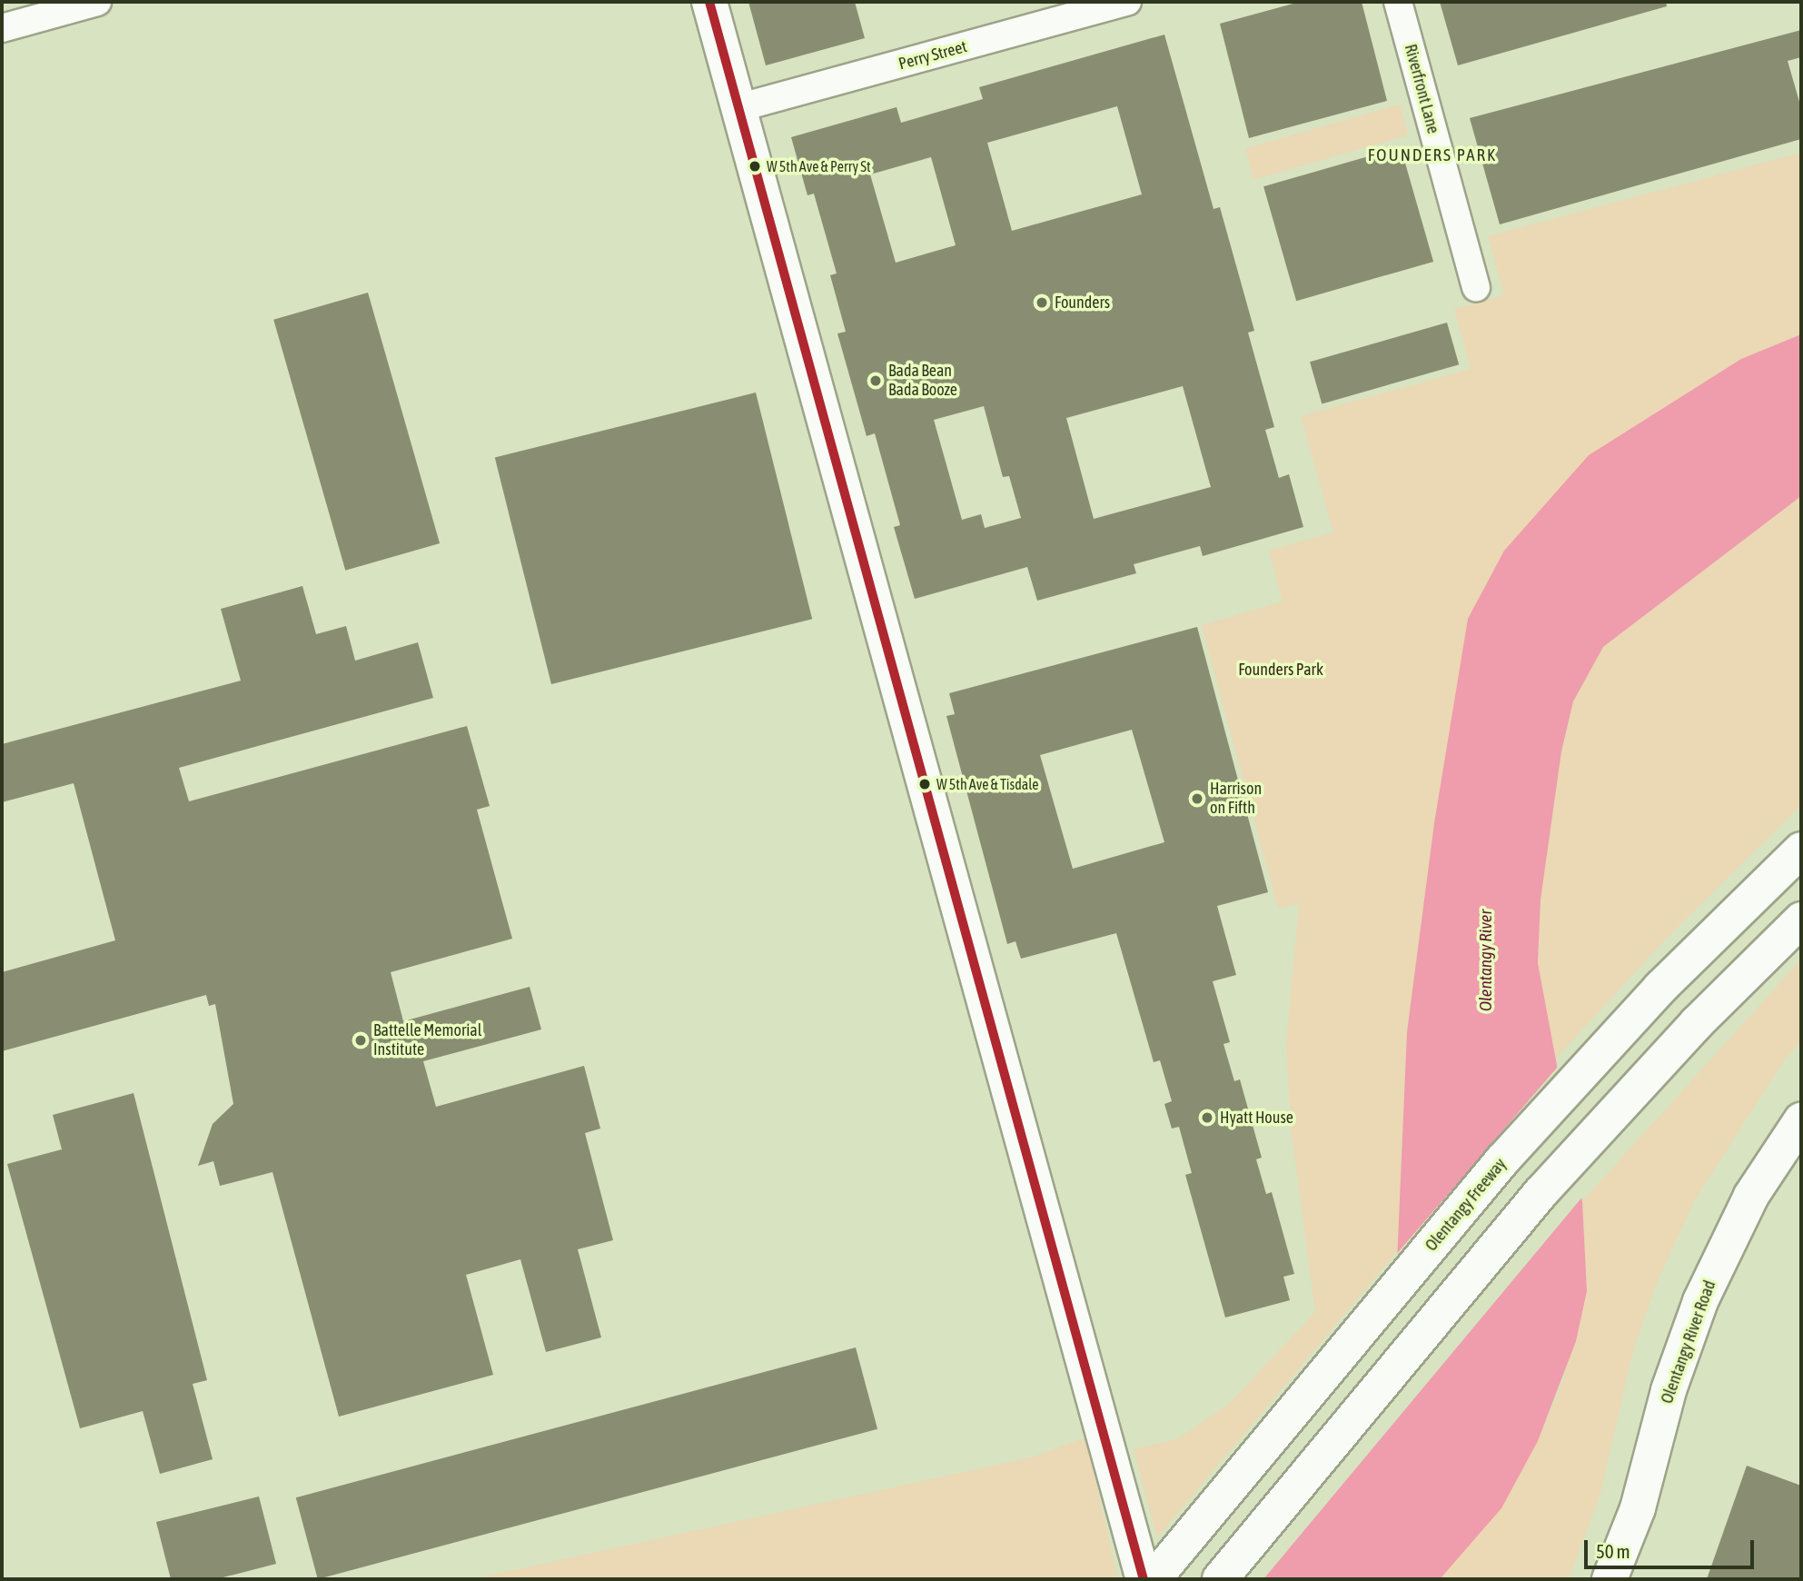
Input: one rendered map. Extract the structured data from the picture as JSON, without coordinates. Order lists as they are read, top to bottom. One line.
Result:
{"streets":{"main road":["Olentangy Freeway","Olentangy River Road"],"street":["Perry Street","Riverfront Lane"]},"districts":["FOUNDERS PARK"],"water":["Olentangy River"],"parks":["Founders Park"],"places":["W 5th Ave & Perry St","Founders","Bada Bean Bada Booze","W 5th Ave & Tisdale","Harrison on Fifth","Battelle Memorial Institute","Hyatt House"],"scale_bar":"50 m"}
